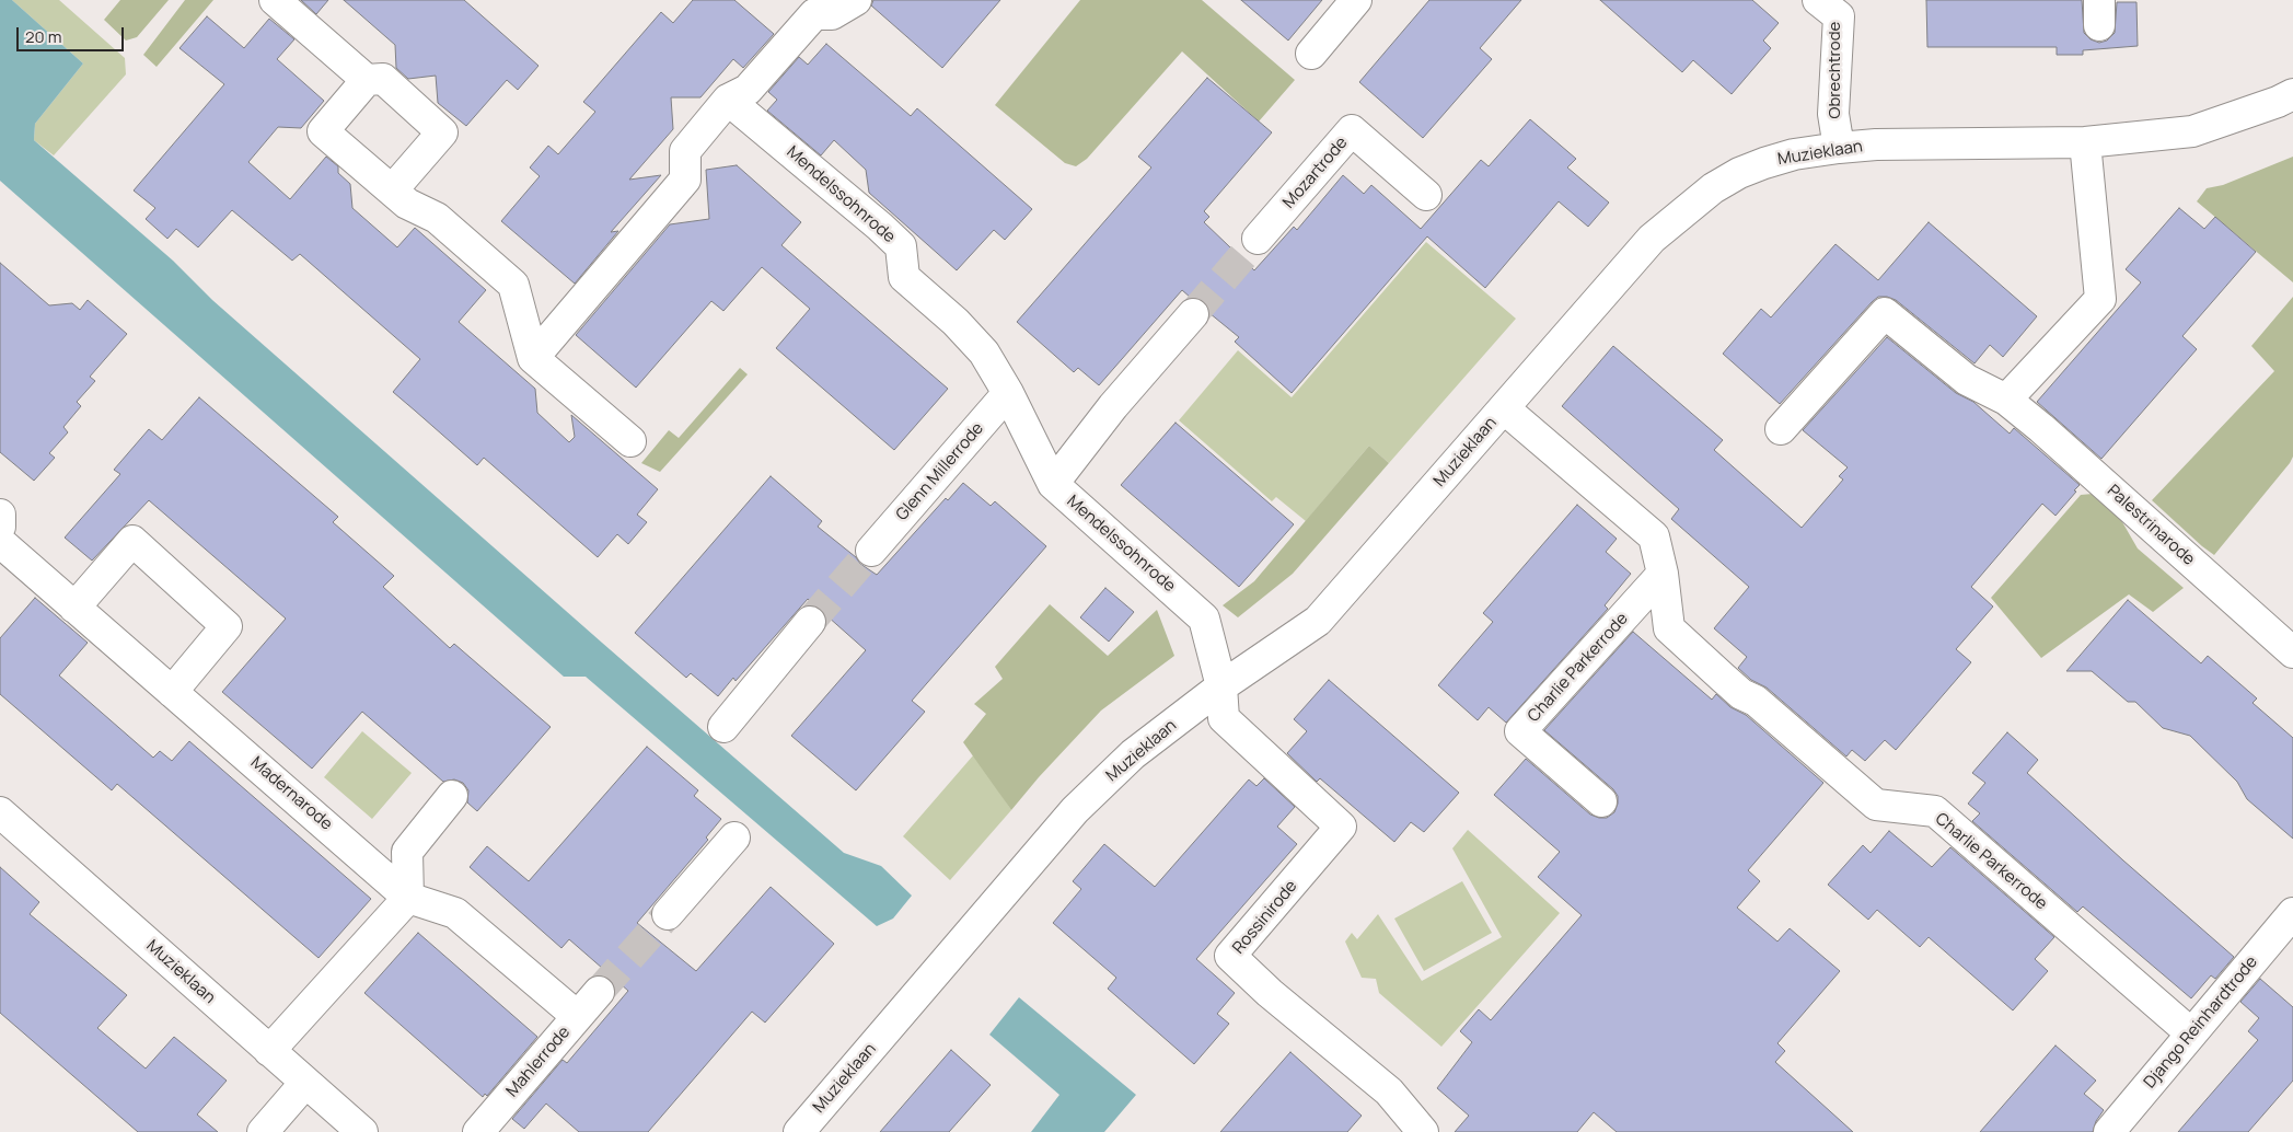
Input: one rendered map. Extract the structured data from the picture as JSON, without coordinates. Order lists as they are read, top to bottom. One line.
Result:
{"streets":{"street":["Obrechtrode","Muzieklaan","Mozartrode","Mendelssohnrode","Glenn Millerrode","Palestrinarode","Charlie Parkerrode","Madernarode","Rossinirode","Django Reinhardtrode","Mahlerrode"]},"crossings":[["Obrechtrode","Muzieklaan"],["Muzieklaan","Mendelssohnrode"],["Muzieklaan","Charlie Parkerrode"],["Muzieklaan","Rossinirode"],["Mendelssohnrode","Glenn Millerrode"],["Mendelssohnrode","Rossinirode"],["Charlie Parkerrode","Django Reinhardtrode"],["Madernarode","Mahlerrode"]],"scale_bar":"20 m"}
